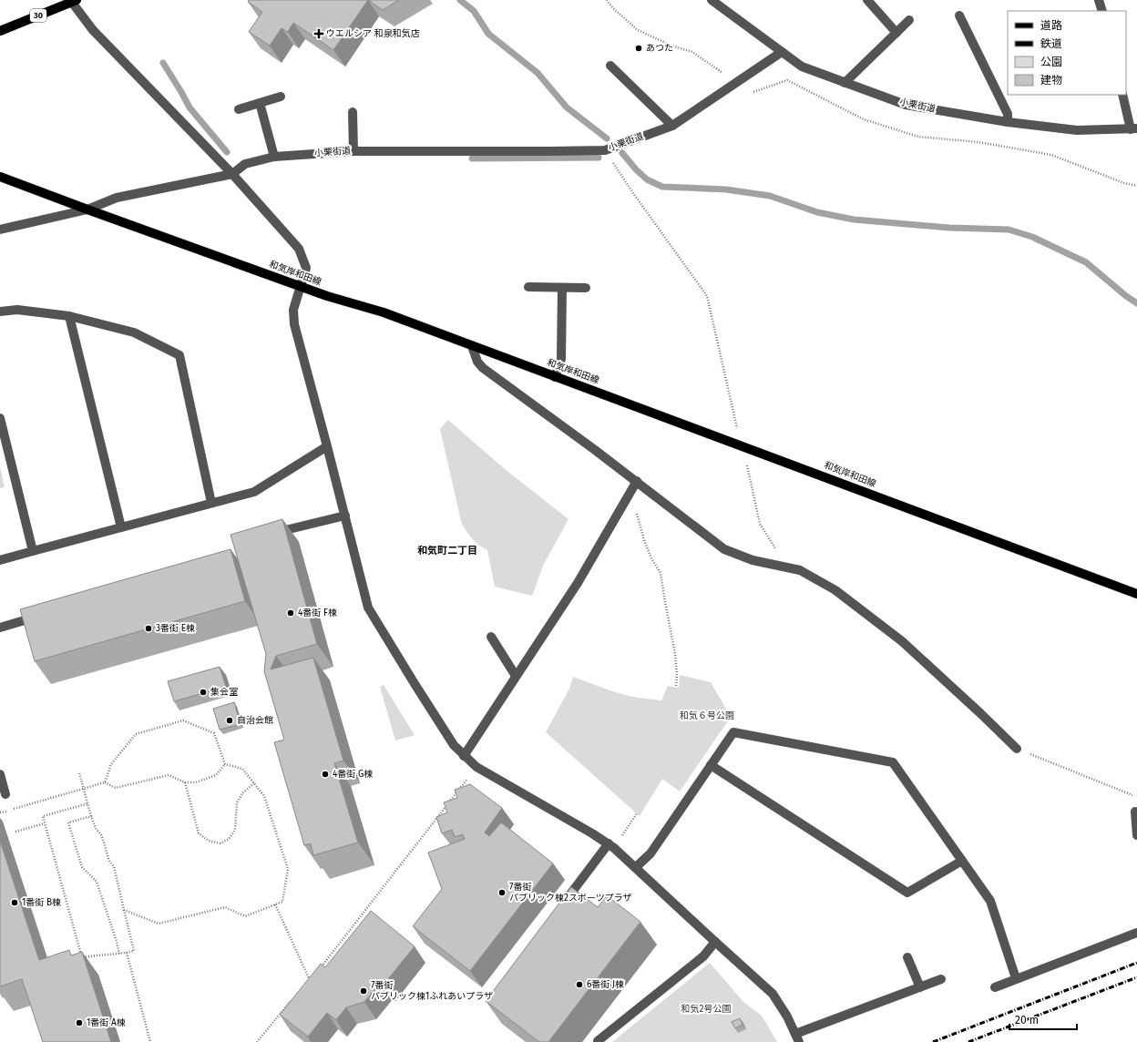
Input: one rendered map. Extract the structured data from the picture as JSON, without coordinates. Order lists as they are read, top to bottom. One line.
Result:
{"streets":{"main road":["30","和気岸和田線"],"street":["小栗街道"]},"crossings":[["小栗街道","和気岸和田線"]],"districts":["和気町二丁目"],"parks":["和気６号公園","和気2号公園"],"places":{"health":["ウエルシア 和泉和気店"],"other":["あつた","4番街 F棟","3番街 E棟","集会室","自治会館","4番街 G棟","7番街 パブリック棟2スポーツプラザ","1番街 B棟","6番街 J棟","7番街 パブリック棟1ふれあいプラザ","1番街 A棟"]},"legend":["道路","鉄道","公園","建物"],"scale_bar":"20 m"}
